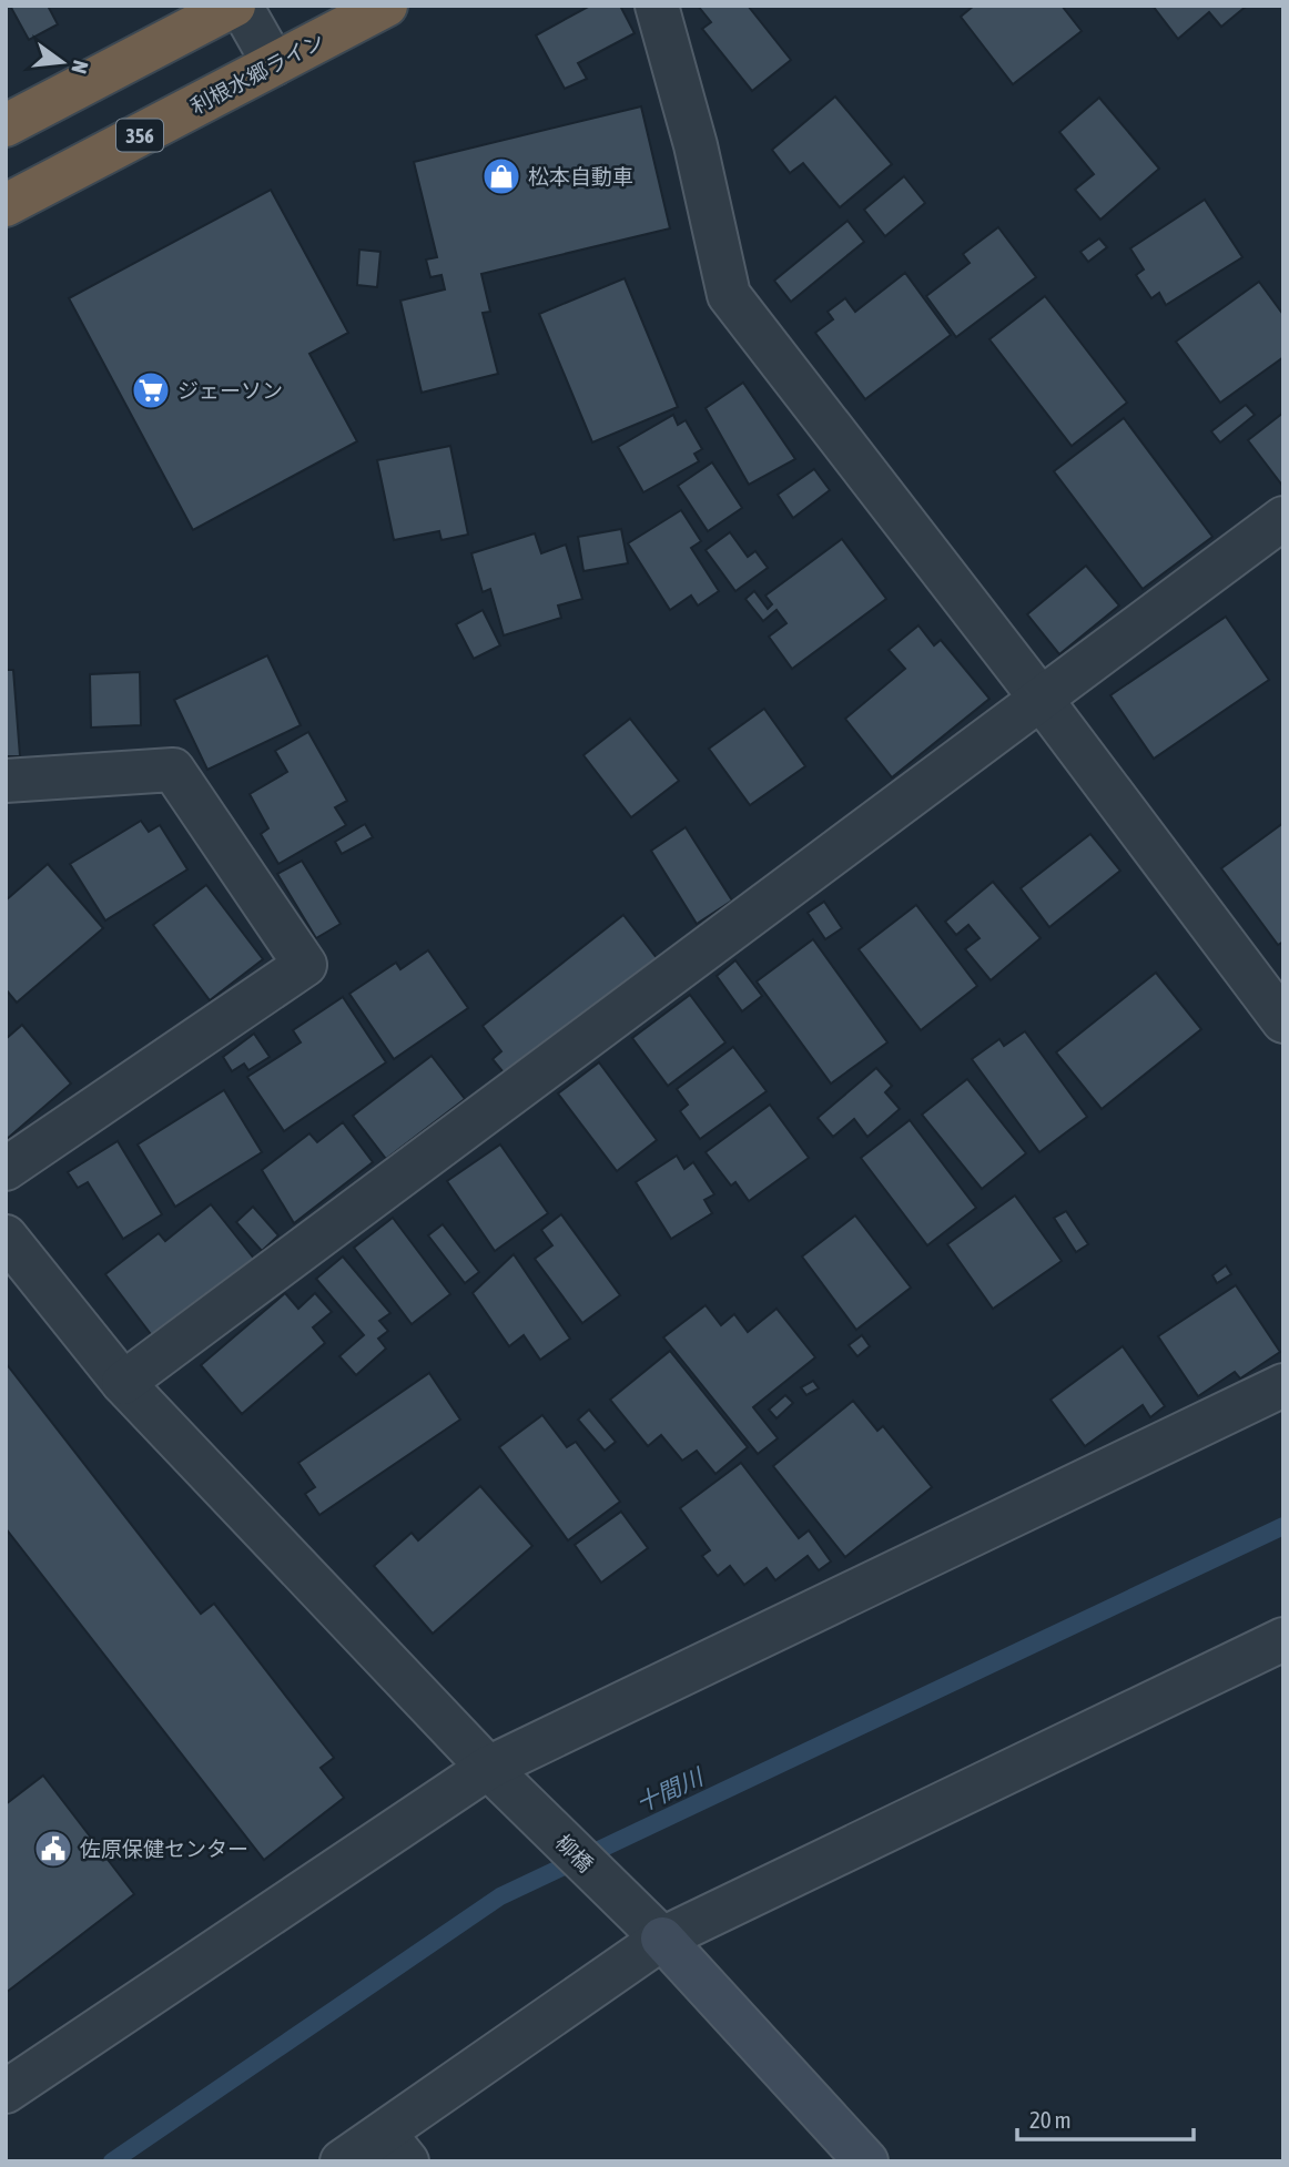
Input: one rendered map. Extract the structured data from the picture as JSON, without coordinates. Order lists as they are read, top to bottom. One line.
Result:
{"streets":{"highway":["利根水郷ライン","356"],"street":["柳橋"]},"water":["十間川"],"places":{"shop":["松本自動車"],"supermarket":["ジェーソン"],"public building":["佐原保健センター"]},"scale_bar":"20 m","north":"right"}
